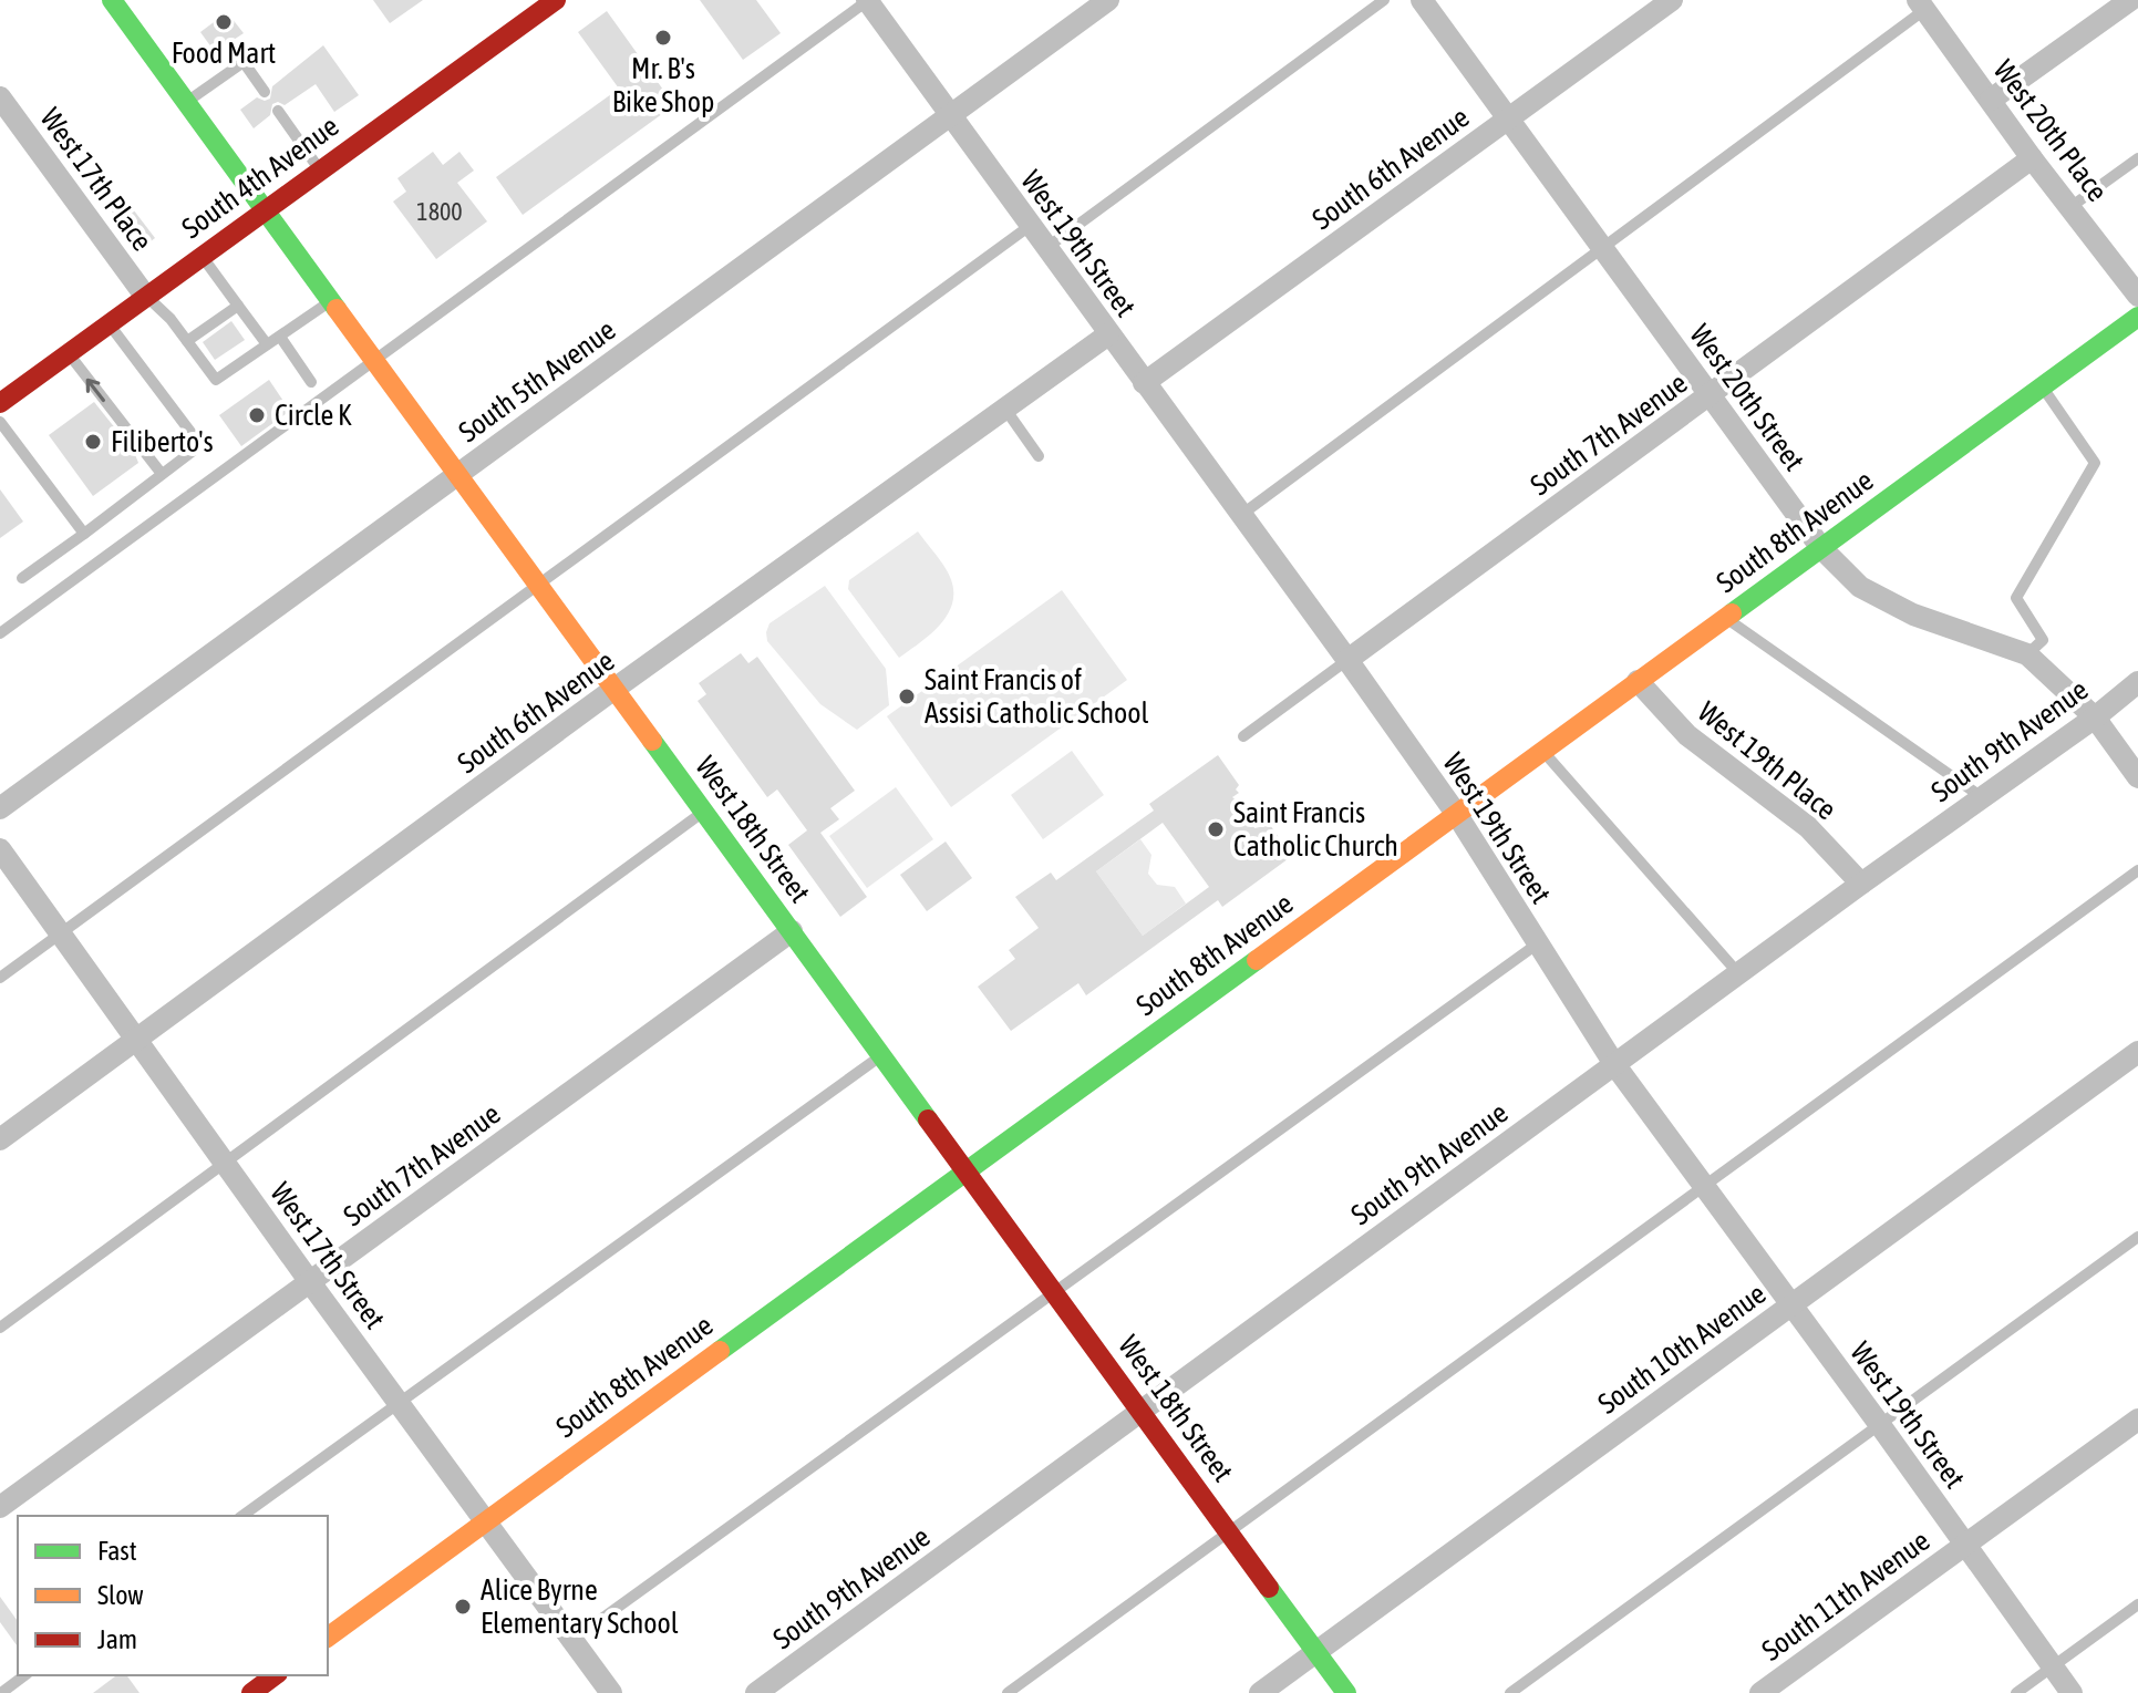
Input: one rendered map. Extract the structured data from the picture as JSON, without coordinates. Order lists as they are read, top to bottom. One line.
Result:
{"streets":{"street":["West 20th Place","South 6th Avenue","South 4th Avenue","West 17th Place","West 19th Street","South 5th Avenue","West 20th Street","South 7th Avenue","South 8th Avenue","South 9th Avenue","West 19th Place","West 18th Street","West 17th Street","South 10th Avenue","South 11th Avenue"]},"crossings":[["West 20th Place","South 7th Avenue"],["South 6th Avenue","West 19th Street"],["South 6th Avenue","West 20th Street"],["South 6th Avenue","West 18th Street"],["South 6th Avenue","West 17th Street"],["South 4th Avenue","West 17th Place"],["South 4th Avenue","West 18th Street"],["West 19th Street","South 5th Avenue"],["West 19th Street","South 7th Avenue"],["West 19th Street","South 8th Avenue"],["West 19th Street","South 9th Avenue"],["West 19th Street","South 10th Avenue"],["West 19th Street","South 11th Avenue"],["South 5th Avenue","West 18th Street"],["West 20th Street","South 7th Avenue"],["West 20th Street","South 8th Avenue"],["West 20th Street","South 9th Avenue"],["South 7th Avenue","West 18th Street"],["South 7th Avenue","West 17th Street"],["South 8th Avenue","West 19th Place"],["South 8th Avenue","West 18th Street"],["South 8th Avenue","West 17th Street"],["South 9th Avenue","West 19th Place"],["South 9th Avenue","West 18th Street"],["West 18th Street","South 10th Avenue"]],"places":["Food Mart","Mr. B's Bike Shop","Circle K","Filiberto's","Saint Francis of Assisi Catholic School","Saint Francis Catholic Church","Alice Byrne Elementary School"],"house_numbers":["1800"],"legend":["Fast","Slow","Jam"]}
